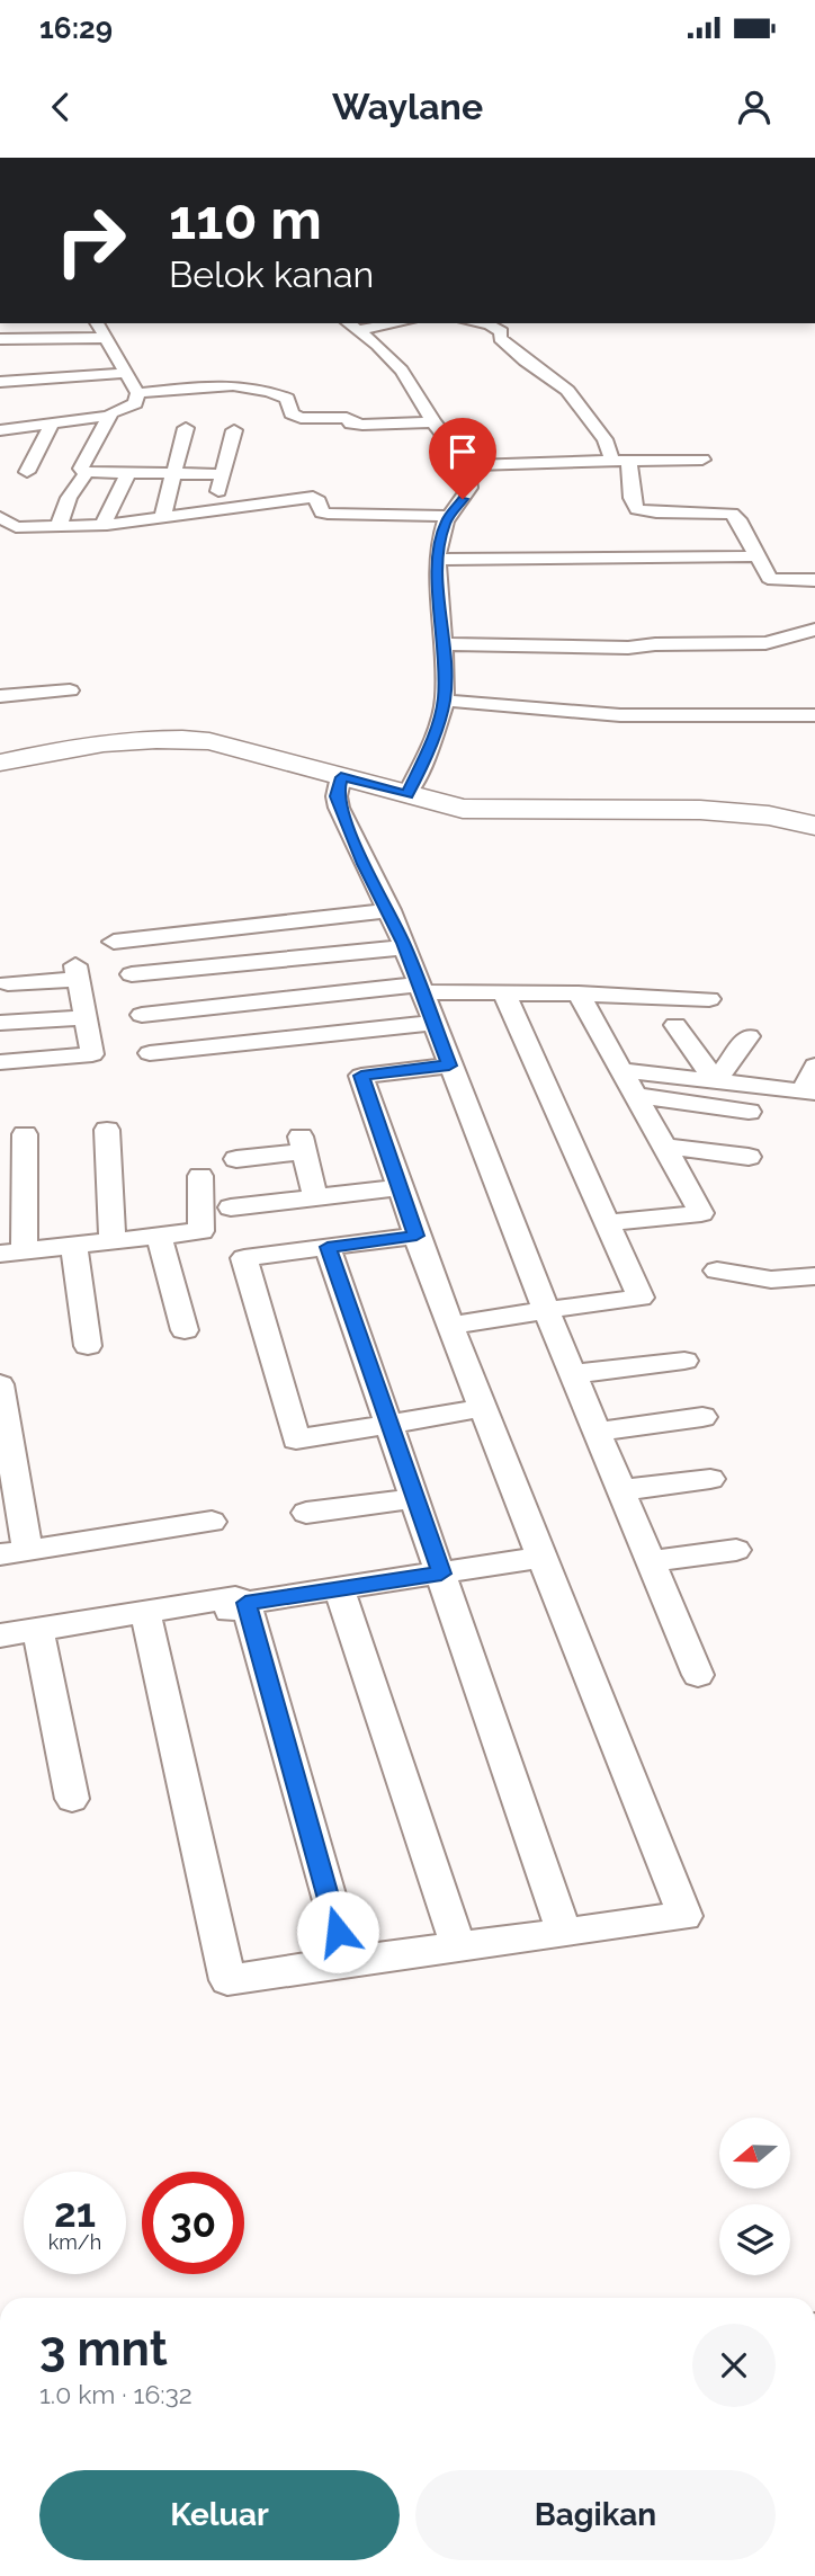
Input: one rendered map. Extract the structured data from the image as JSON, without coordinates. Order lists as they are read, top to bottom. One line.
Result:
{"north":"left","page":{"status":"16:29","header":"Waylane","turn":["110 m","Belok kanan"],"speed":"21 km/h","limit":"30","heading":["3 mnt","1.0 km · 16:32"],"buttons":["Keluar","Bagikan"]}}
